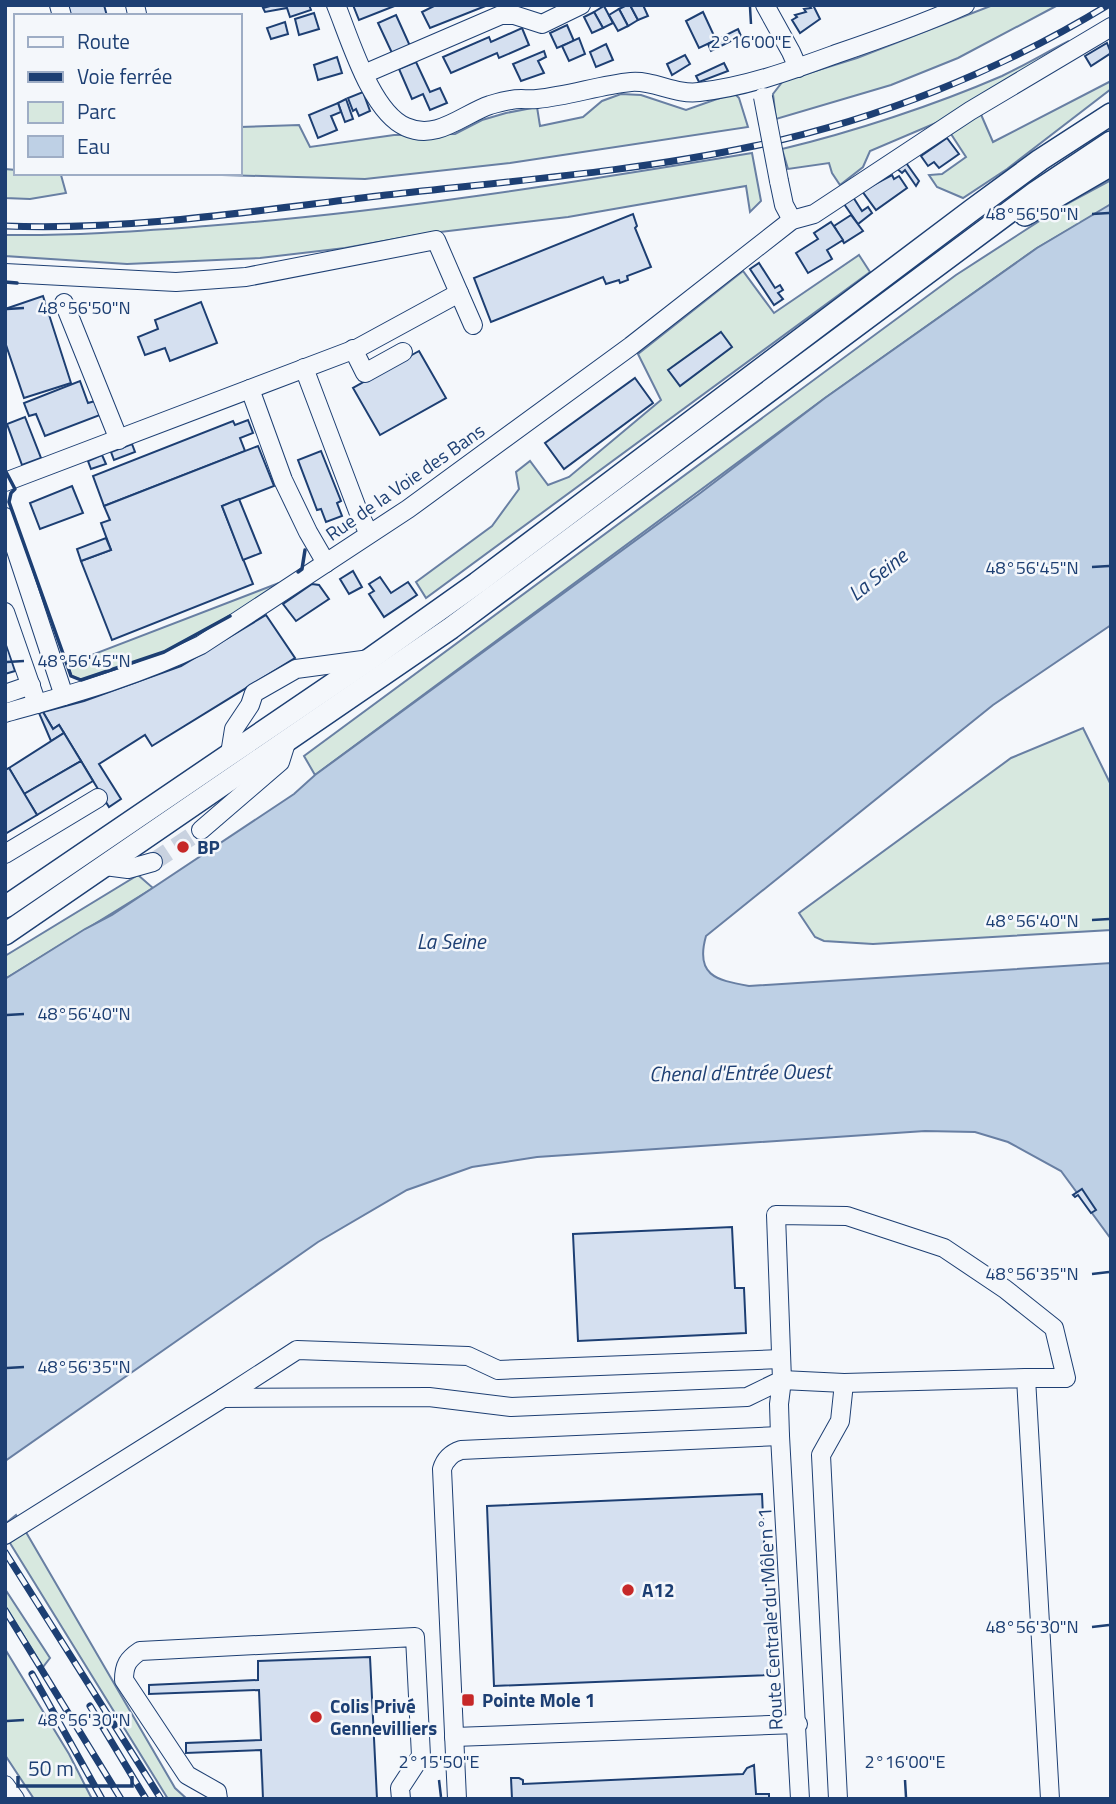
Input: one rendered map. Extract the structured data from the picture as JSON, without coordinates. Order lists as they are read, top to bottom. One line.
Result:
{"streets":{"street":["Rue de la Voie des Bans","Route Centrale du Môle n°1"]},"water":["La Seine","Chenal d'Entrée Ouest"],"places":{"other":["BP","A12","Colis Privé Gennevilliers"],"transit":["Pointe Mole 1"]},"legend":["Route","Voie ferrée","Parc","Eau"],"scale_bar":"50 m","coordinates":["2°16'00\"E","48°56'50\"N","48°56'45\"N","48°56'40\"N","48°56'35\"N","48°56'30\"N","2°15'50\"E"]}
